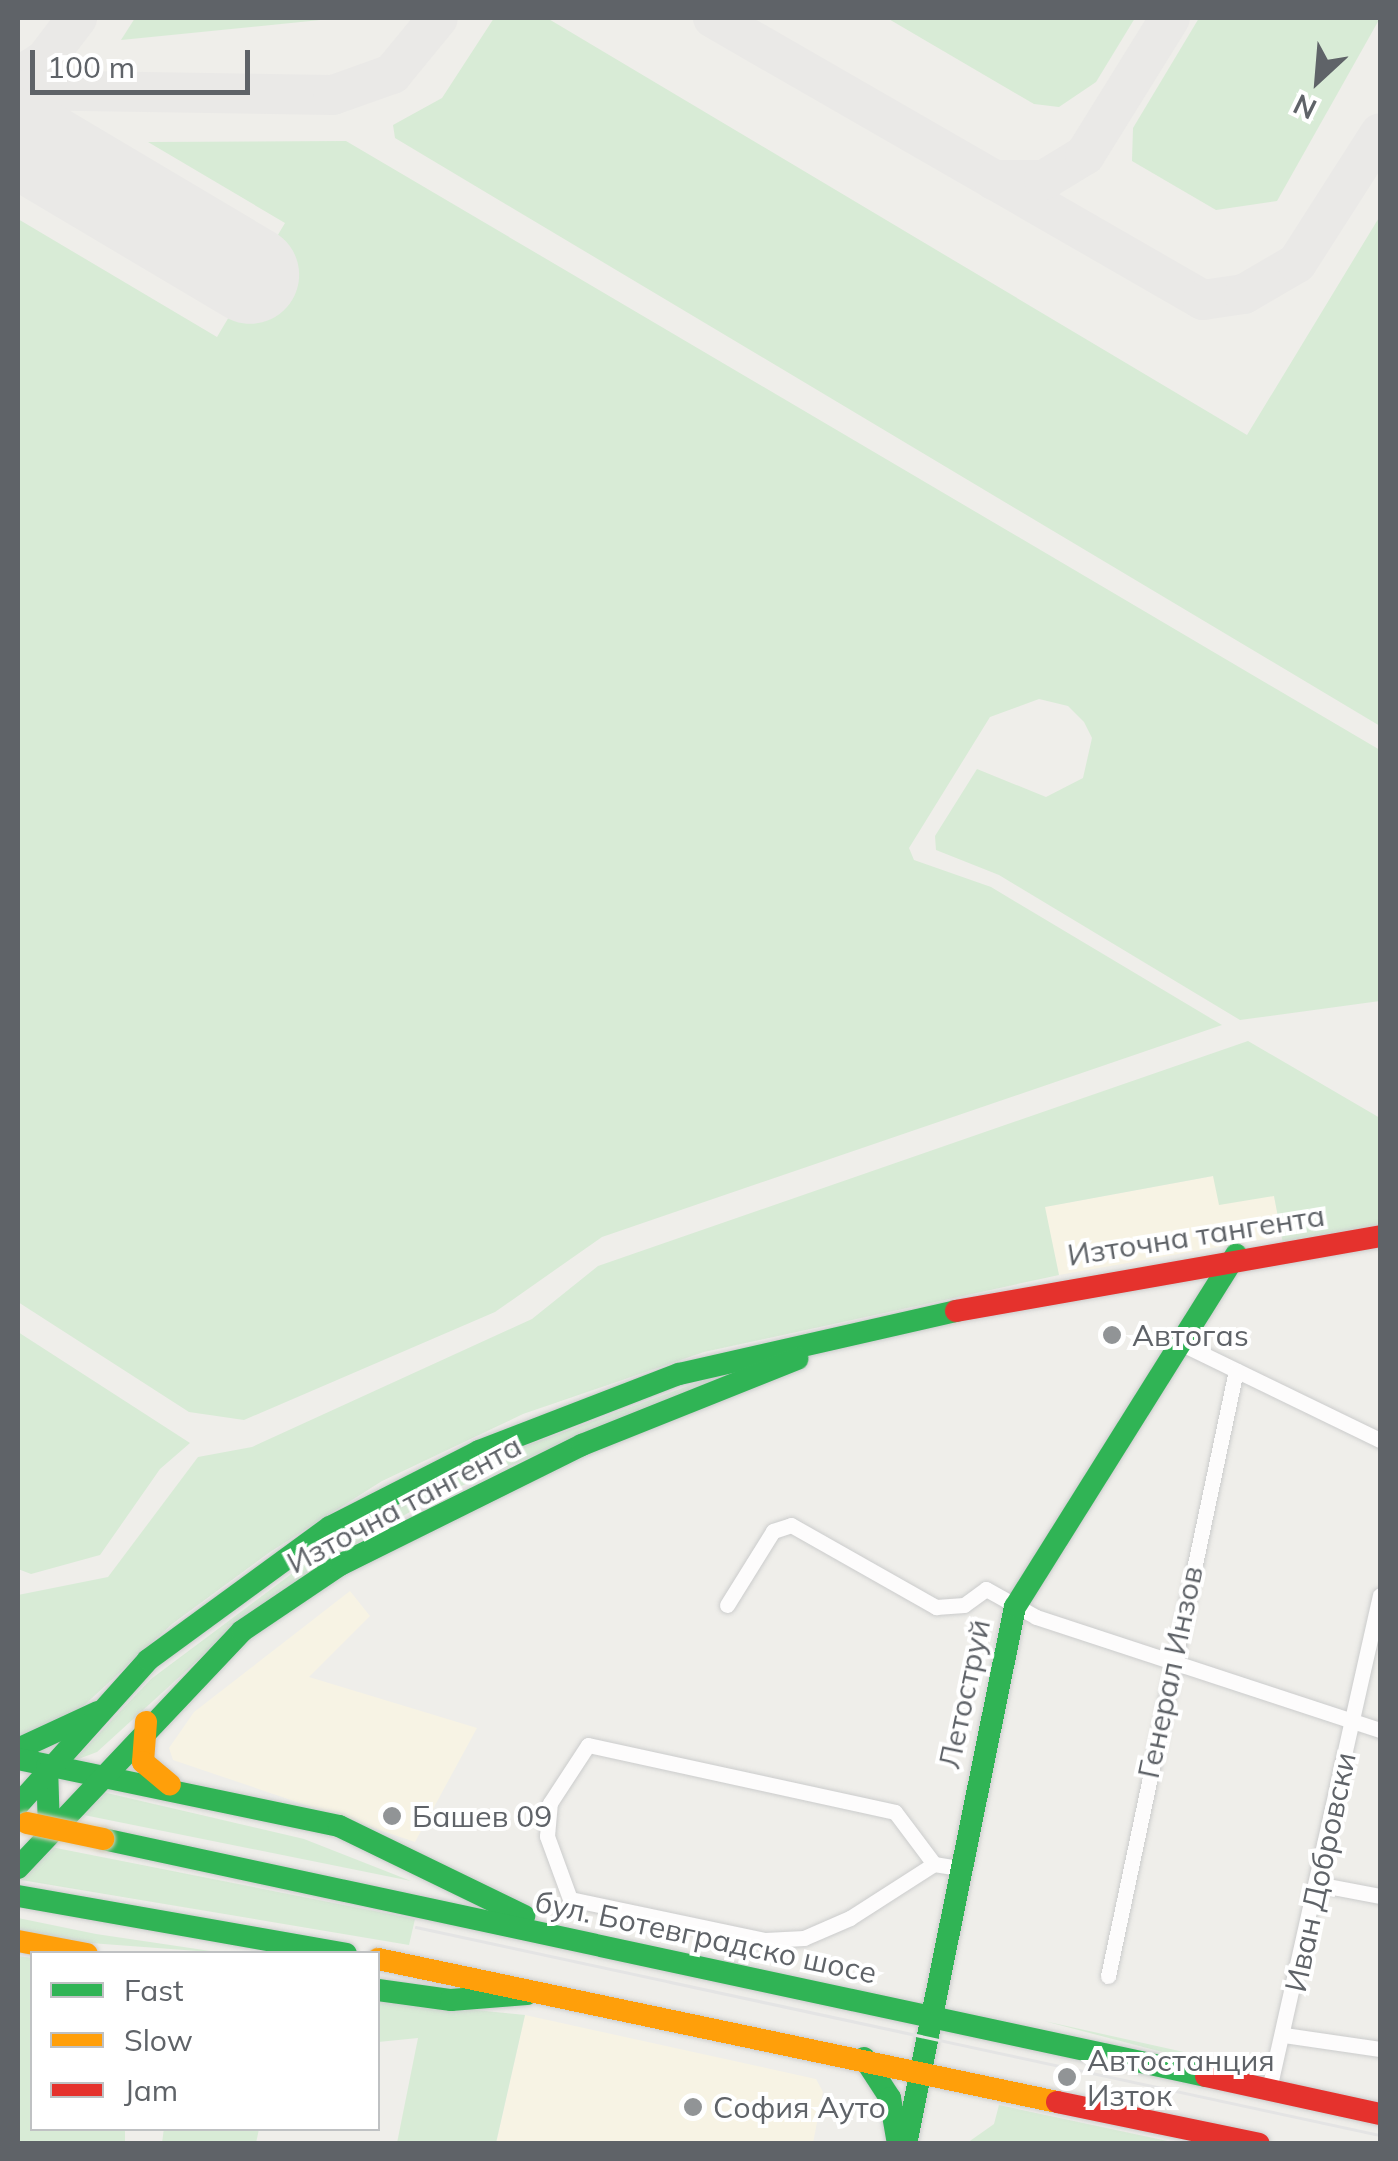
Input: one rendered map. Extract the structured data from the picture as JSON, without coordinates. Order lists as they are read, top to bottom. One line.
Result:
{"streets":{"main road":["Източна тангента","Летоструй","бул. Ботевградско шосе"],"street":["Генерал Инзов","Иван Добровски"]},"crossings":[["Източна тангента","Летоструй"],["Летоструй","бул. Ботевградско шосе"],["Иван Добровски","бул. Ботевградско шосе"]],"places":["Автогаѕ","Башев 09","Автостанция Изток","София Ауто"],"legend":["Fast","Slow","Jam"],"scale_bar":"100 m","north":"bottom left"}
